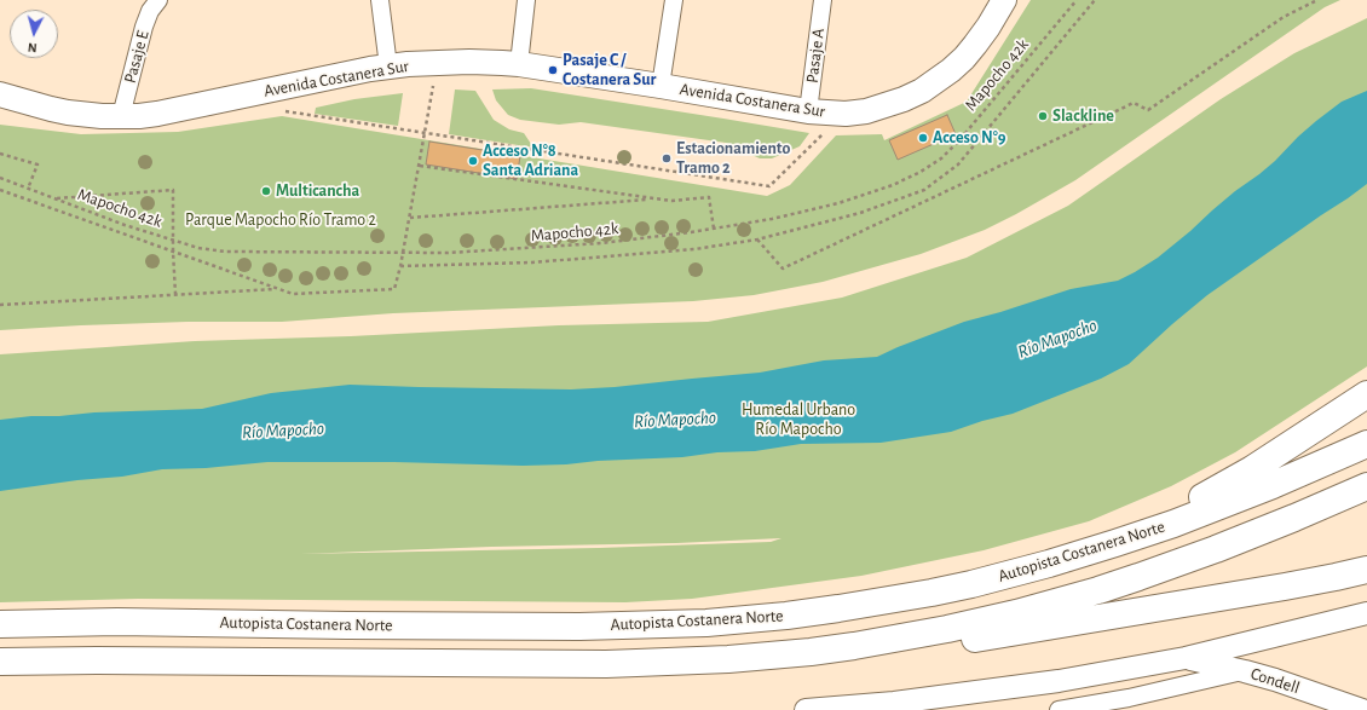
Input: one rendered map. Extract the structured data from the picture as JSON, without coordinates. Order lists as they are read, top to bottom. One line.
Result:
{"streets":{"highway":["Autopista Costanera Norte"],"main road":["Avenida Costanera Sur"],"street":["Pasaje A","Pasaje E","Condell"],"path":["Mapocho 42k"]},"crossings":[["Pasaje A","Avenida Costanera Sur"],["Pasaje E","Avenida Costanera Sur"]],"water":["Río Mapocho"],"parks":["Parque Mapocho Río Tramo 2","Humedal Urbano Río Mapocho"],"places":["Pasaje C / Costanera Sur","Slackline","Acceso N°9","Estacionamiento Tramo 2","Acceso N°8 Santa Adriana","Multicancha"],"north":"bottom"}
